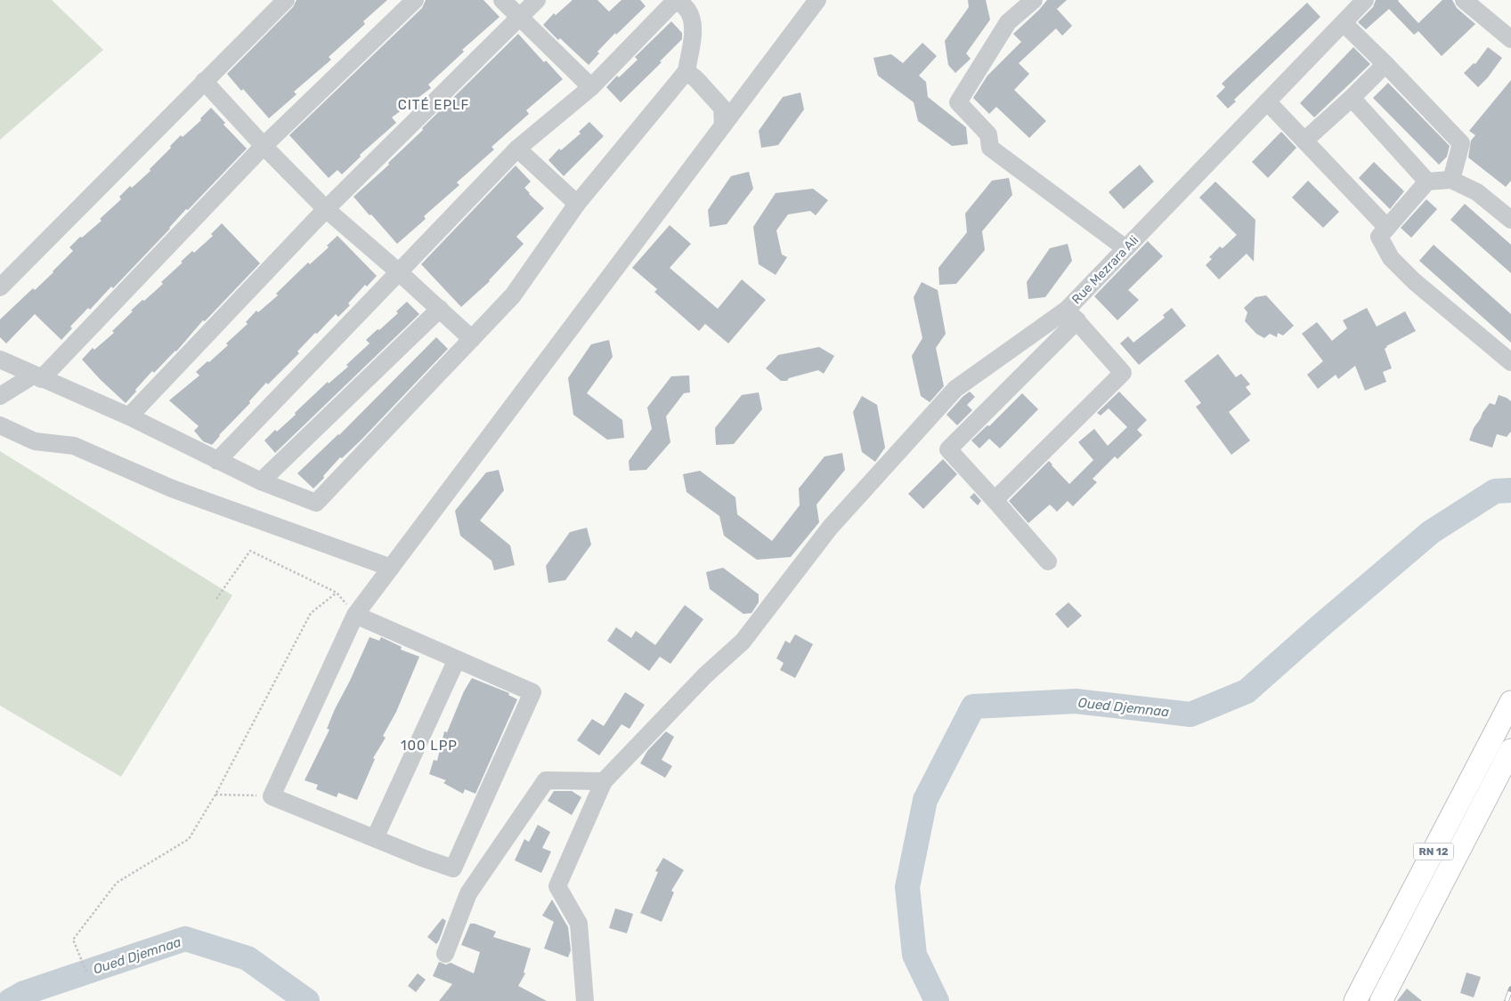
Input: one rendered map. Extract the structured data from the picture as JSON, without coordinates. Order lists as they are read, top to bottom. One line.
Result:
{"streets":{"main road":["RN 12"],"street":["Rue Mezrara Ali"]},"districts":["CITÉ EPLF","100 LPP"],"water":["Oued Djemnaa"]}
